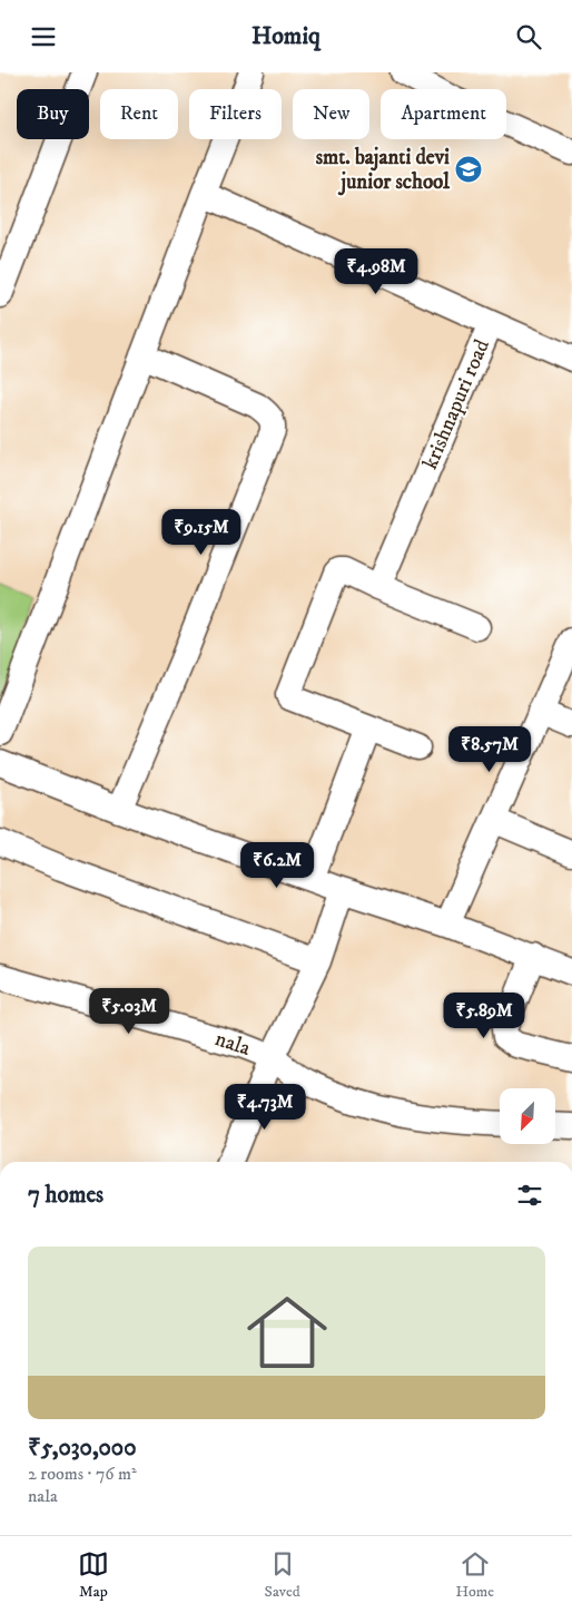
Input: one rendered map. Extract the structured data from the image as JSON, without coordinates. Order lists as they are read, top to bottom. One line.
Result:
{"streets":{"street":["krishnapuri road","nala"]},"places":{"school or university":["smt. bajanti devi junior school"]},"north":"bottom left","page":{"header":"Homiq","chip":["Buy","Rent","Filters","New","Apartment"],"price":["₹4.98M","₹9.15M","₹8.57M","₹6.2M","₹5.03M","₹5.89M","₹4.73M"],"heading":"7 homes","list":[{"name":"₹5,030,000","note":"2 rooms · 76 m² · nala"}],"tabs":["Map","Saved","Home"]}}
